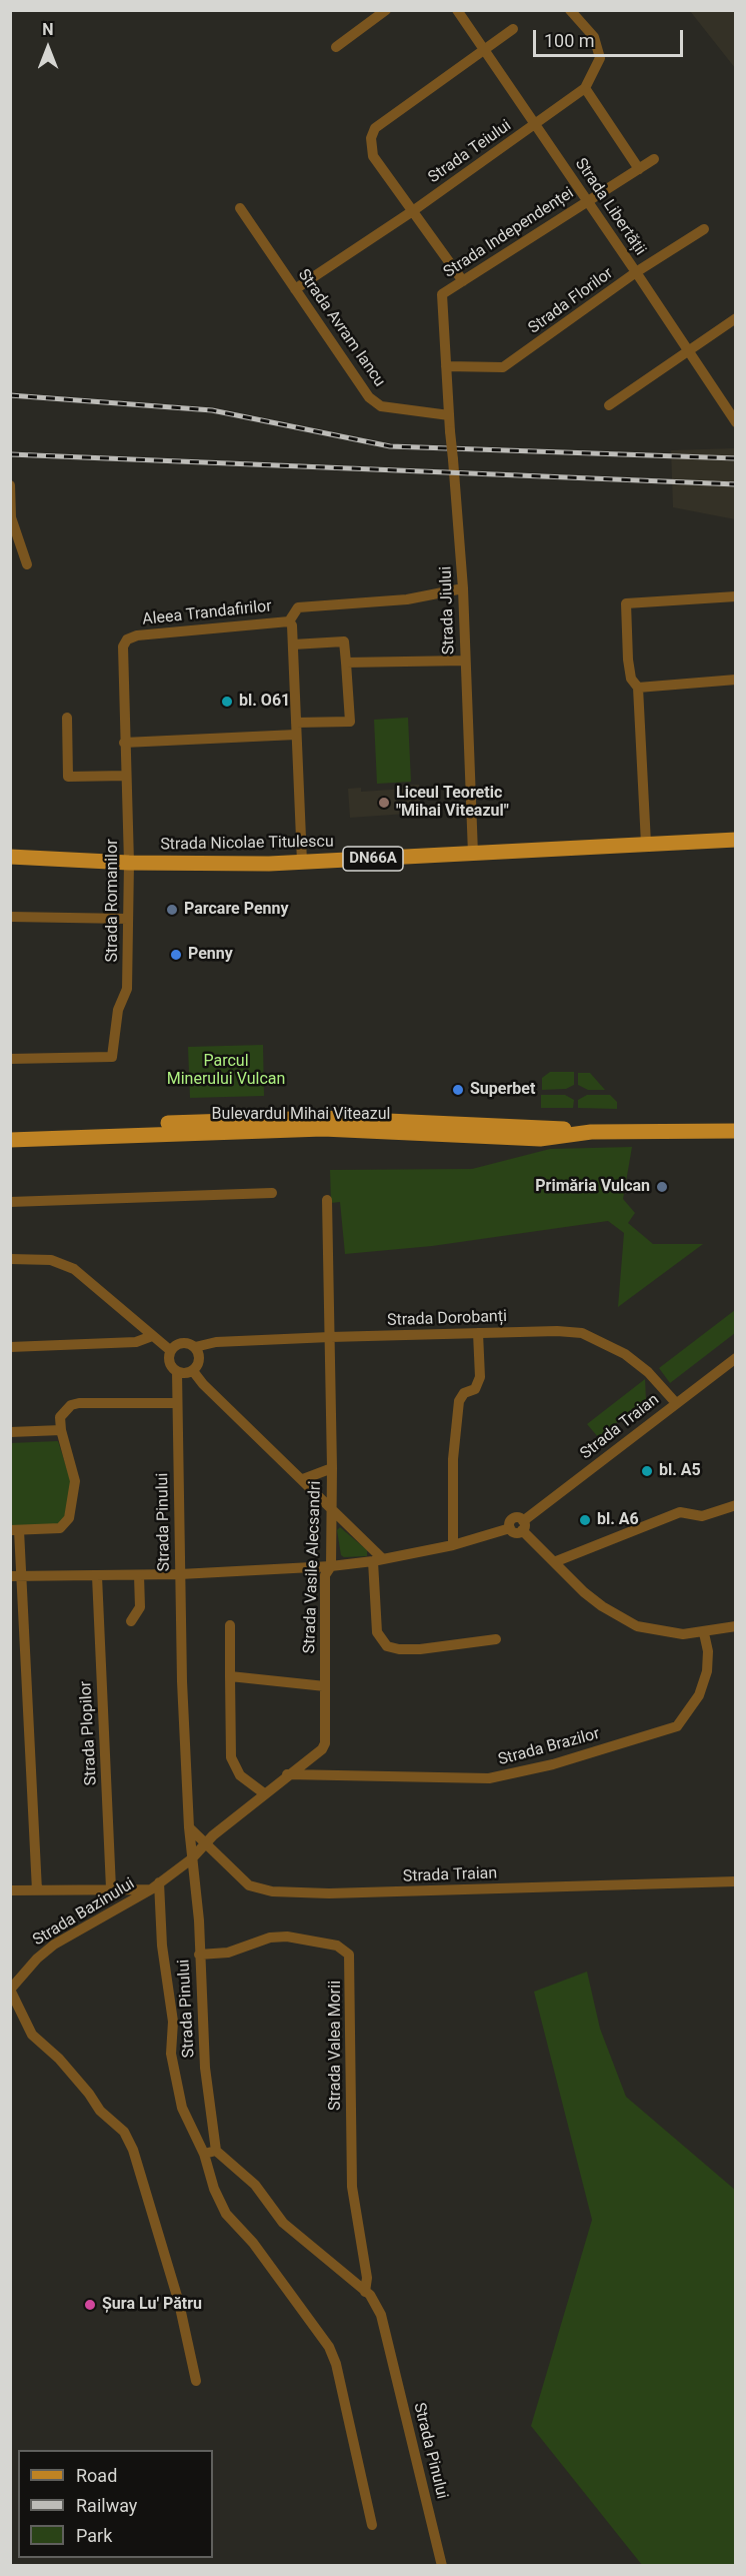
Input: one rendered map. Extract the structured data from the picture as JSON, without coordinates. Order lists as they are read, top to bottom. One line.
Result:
{"streets":{"main road":["Strada Nicolae Titulescu","DN66A","Bulevardul Mihai Viteazul"],"street":["Strada Teiului","Strada Libertății","Strada Independenței","Strada Florilor","Strada Avram Iancu","Strada Jiului","Aleea Trandafirilor","Strada Romanilor","Strada Dorobanți","Strada Traian","Strada Pinului","Strada Vasile Alecsandri","Strada Plopilor","Strada Brazilor","Strada Bazinului","Strada Valea Morii"]},"crossings":[["Strada Teiului","Strada Libertății"],["Strada Teiului","Strada Avram Iancu"],["Strada Libertății","Strada Independenței"],["Strada Libertății","Strada Florilor"],["Strada Independenței","Strada Florilor"],["Strada Independenței","Strada Jiului"],["Strada Florilor","Strada Jiului"],["Strada Avram Iancu","Strada Jiului"],["Strada Jiului","Strada Nicolae Titulescu"],["Aleea Trandafirilor","Strada Nicolae Titulescu"],["Aleea Trandafirilor","Strada Romanilor"],["Strada Nicolae Titulescu","Strada Romanilor"],["Strada Dorobanți","Strada Traian"],["Strada Dorobanți","Strada Pinului"],["Strada Dorobanți","Strada Vasile Alecsandri"],["Strada Traian","Strada Pinului"],["Strada Traian","Strada Vasile Alecsandri"],["Strada Pinului","Strada Vasile Alecsandri"],["Strada Pinului","Strada Valea Morii"],["Strada Vasile Alecsandri","Strada Brazilor"],["Strada Vasile Alecsandri","Strada Bazinului"]],"parks":["Parcul Minerului Vulcan"],"places":["bl. O61","Liceul Teoretic \"Mihai Viteazul\"","Parcare Penny","Penny","Superbet","Primăria Vulcan","bl. A5","bl. A6","Șura Lu' Pătru"],"legend":["Road","Railway","Park"],"scale_bar":"100 m","north":"top"}
